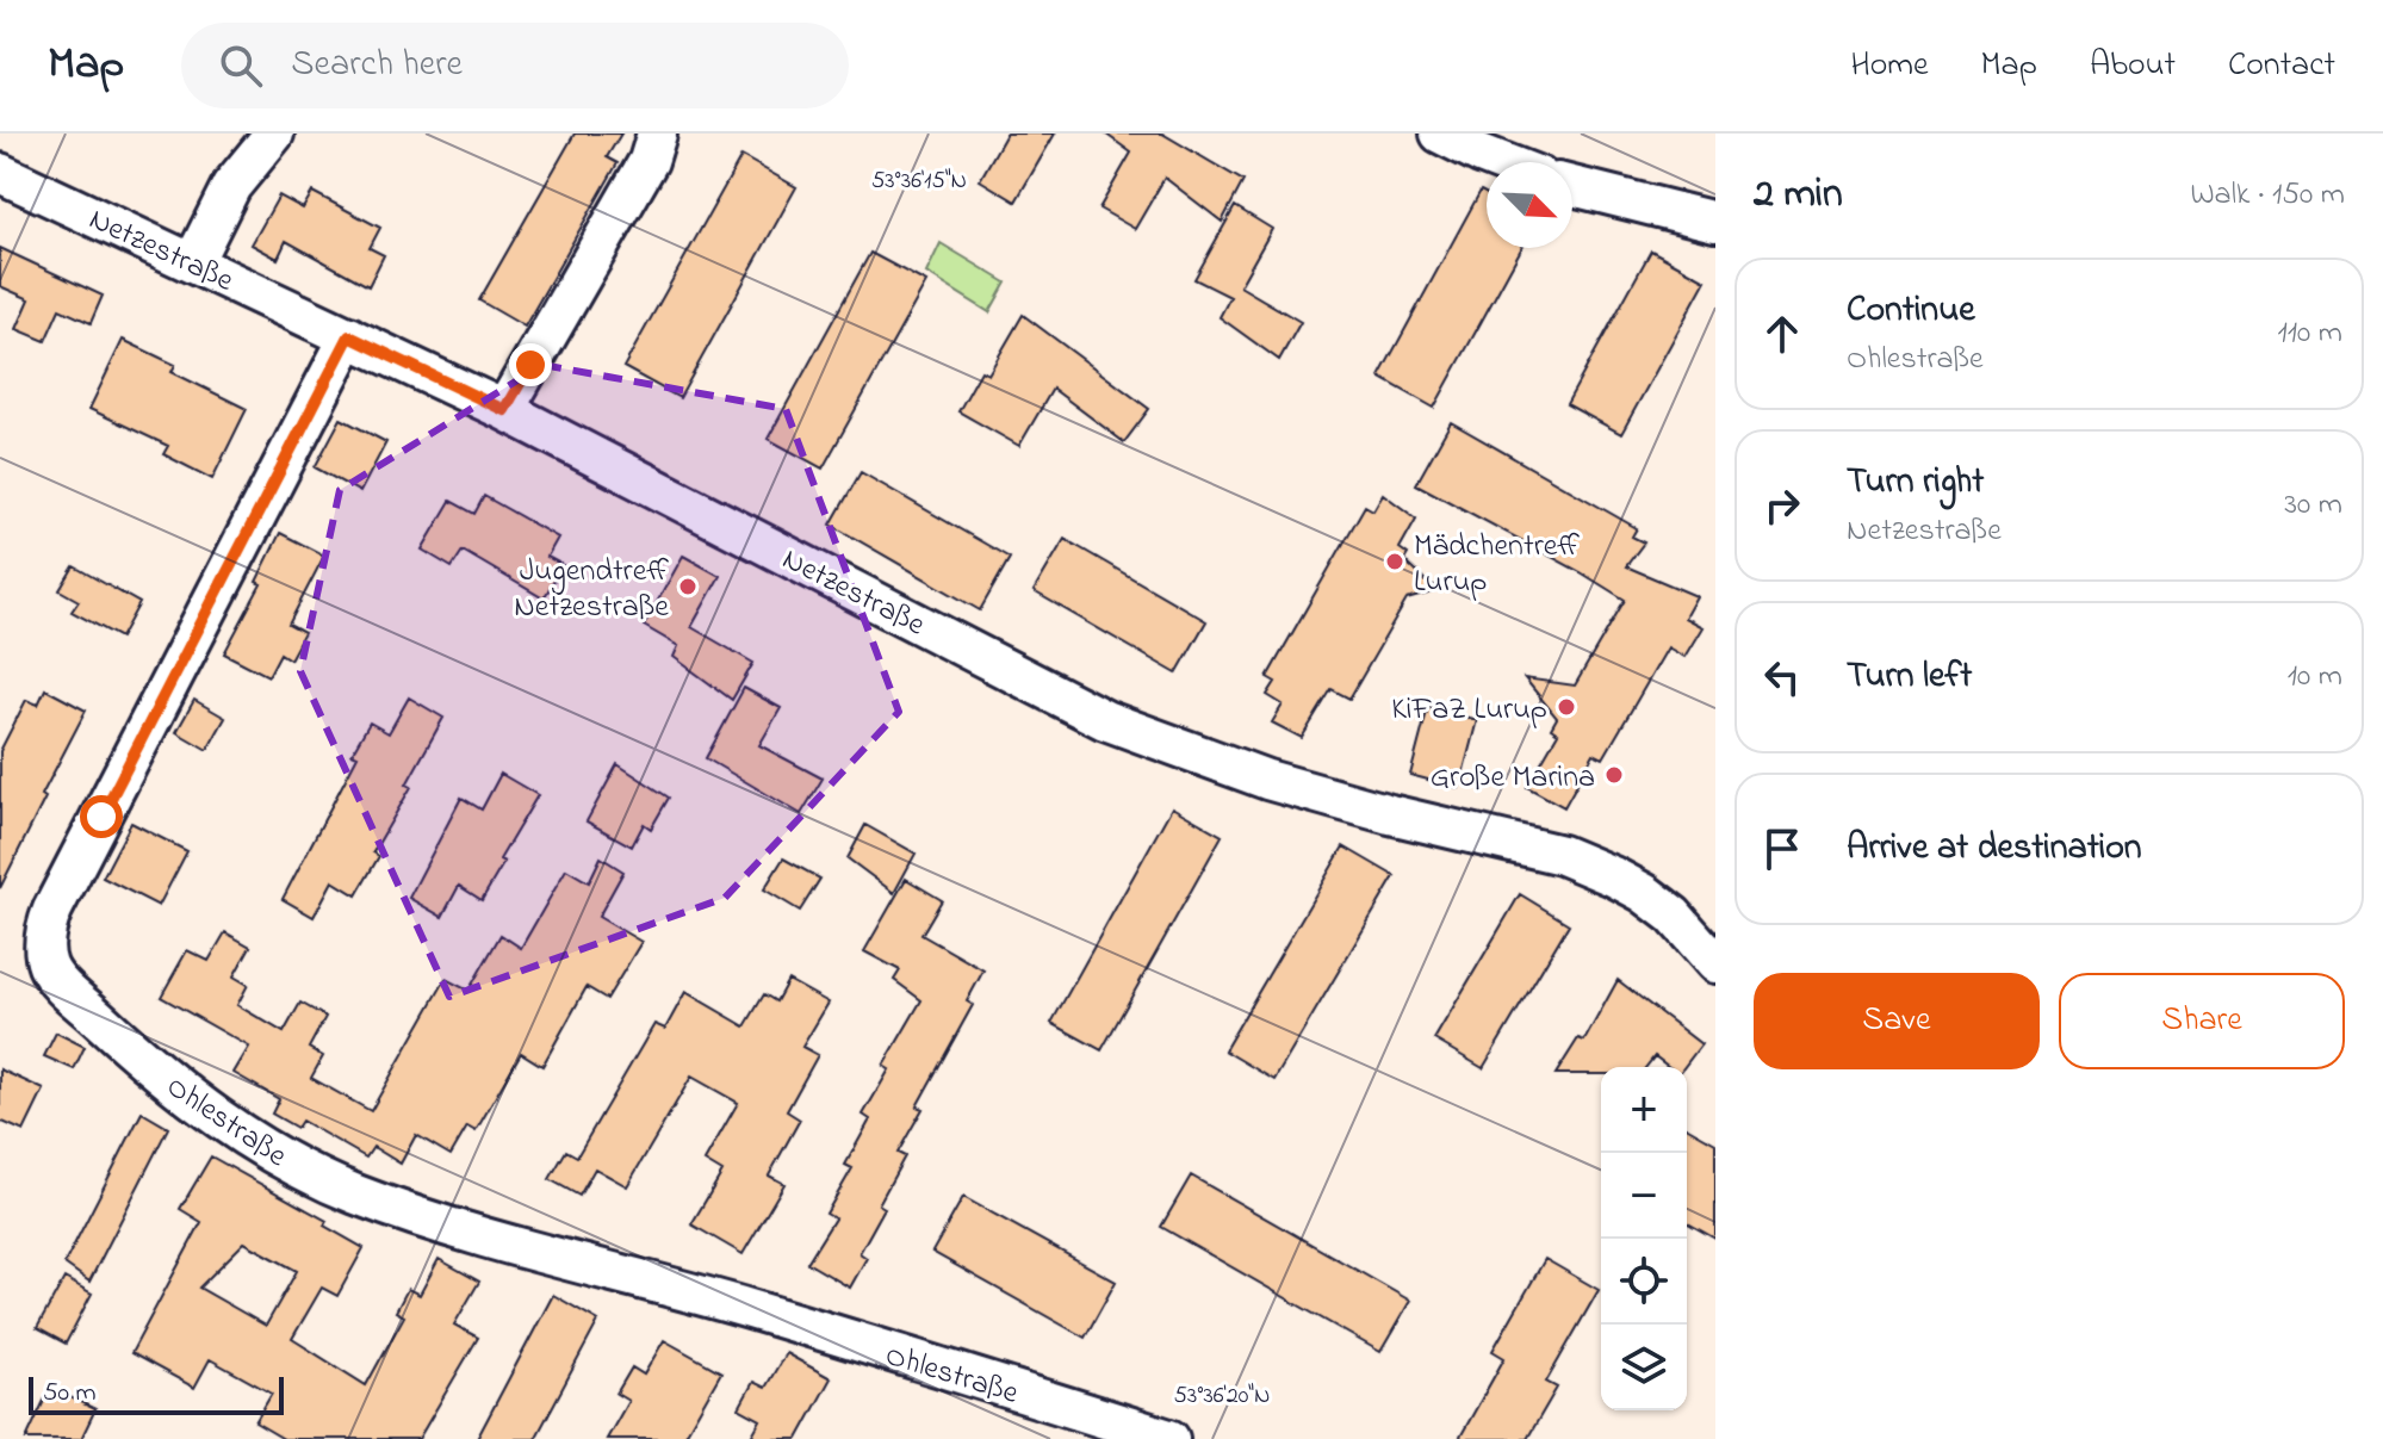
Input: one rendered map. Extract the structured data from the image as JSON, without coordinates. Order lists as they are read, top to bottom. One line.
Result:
{"streets":{"street":["Netzestraße","Ohlestraße"]},"crossings":[["Netzestraße","Ohlestraße"]],"places":["Mädchentreff Lurup","Jugendtreff Netzestraße","KiFaZ Lurup","Große Marina"],"scale_bar":"50 m","north":"bottom right","page":{"header":"Map","search":"Search here","nav":["Home","Map","About","Contact"],"heading":["2 min","Walk · 150 m"],"list":[["Continue","Ohlestraße","110 m"],["Turn right","Netzestraße","30 m"],["Turn left","10 m"],"Arrive at destination"],"buttons":["Save","Share"],"map_buttons":["+","−"],"scale":"50 m"},"coordinates":["53°36'15\"N","53°36'20\"N"]}
